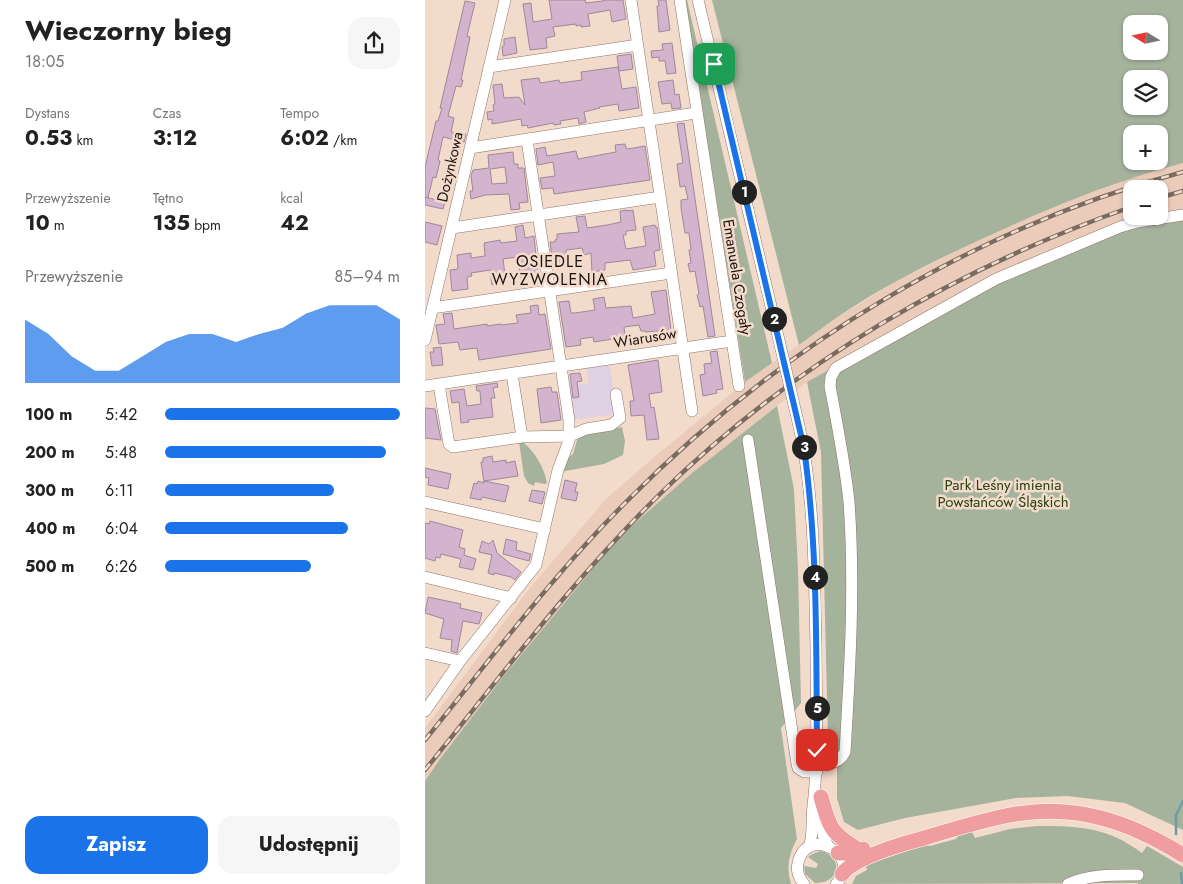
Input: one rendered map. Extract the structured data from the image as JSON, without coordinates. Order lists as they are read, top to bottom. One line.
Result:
{"streets":{"street":["Dożynkowa","Emanuela Czogały","Wiarusów"]},"crossings":[["Emanuela Czogały","Wiarusów"]],"districts":["OSIEDLE WYZWOLENIA"],"parks":["Park Leśny imienia Powstańców Śląskich"],"north":"left","page":{"heading":["Wieczorny bieg","18:05"],"map_buttons":["+","−"],"stats":[["Dystans","0.53 km"],["Czas","3:12"],["Tempo","6:02 /km"],["Przewyższenie","10 m"],["Tętno","135 bpm"],["kcal","42"]],"pins":["1","2","3","4","5"],"chart":["Przewyższenie","85–94 m"],"list":[{"name":"100 m","note":"5:42"},{"name":"200 m","note":"5:48"},{"name":"300 m","note":"6:11"},{"name":"400 m","note":"6:04"},{"name":"500 m","note":"6:26"}],"buttons":["Zapisz","Udostępnij"]}}
